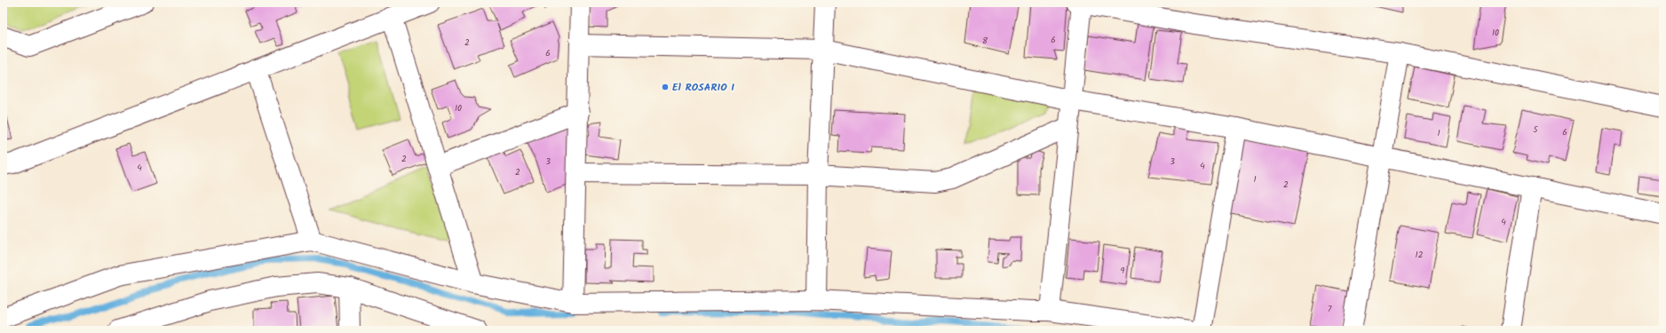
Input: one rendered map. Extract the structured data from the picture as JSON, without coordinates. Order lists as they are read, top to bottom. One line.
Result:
{"places":["El ROSARIO I"],"house_numbers":["10","6","8","2","6","10","5","6","1","2","3","3","4","4","2","1","2","4","12","9","7"]}
